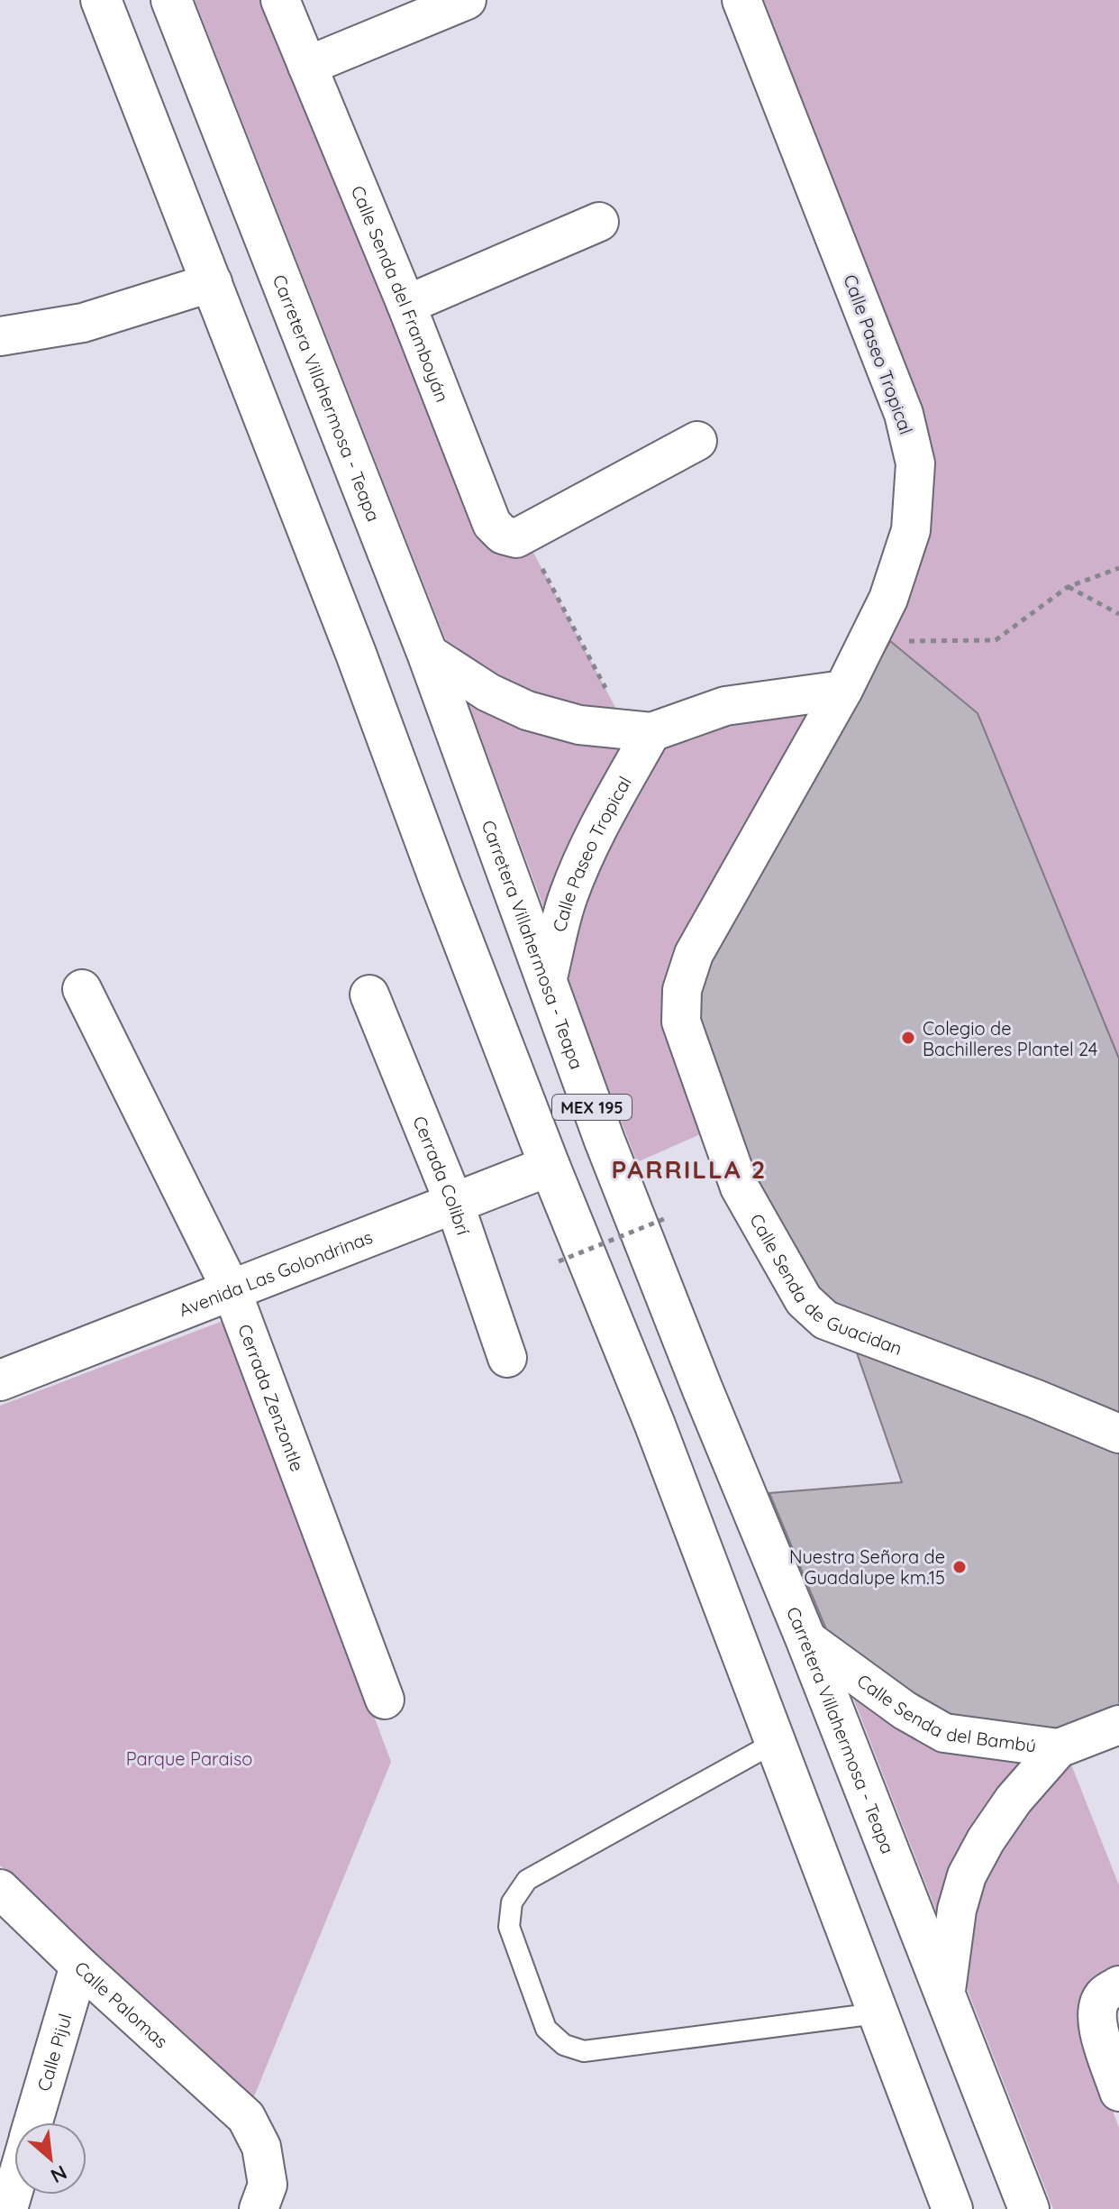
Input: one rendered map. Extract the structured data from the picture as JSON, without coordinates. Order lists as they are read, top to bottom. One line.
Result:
{"streets":{"main road":["Carretera Villahermosa - Teapa","MEX 195","Avenida Las Golondrinas"],"street":["Calle Senda del Framboyán","Calle Paseo Tropical","Cerrada Colibrí","Calle Senda de Guacidan","Cerrada Zenzontle","Calle Senda del Bambú","Calle Palomas","Calle Pijul"]},"crossings":[["Calle Paseo Tropical","Carretera Villahermosa - Teapa"],["Calle Paseo Tropical","Calle Senda de Guacidan"],["Carretera Villahermosa - Teapa","Calle Senda del Bambú"],["MEX 195","Avenida Las Golondrinas"],["Cerrada Colibrí","Avenida Las Golondrinas"],["Avenida Las Golondrinas","Cerrada Zenzontle"],["Calle Palomas","Calle Pijul"]],"districts":["PARRILLA 2"],"parks":["Parque Paraiso"],"places":["Colegio de Bachilleres Plantel 24","Nuestra Señora de Guadalupe km.15"],"north":"bottom right"}
